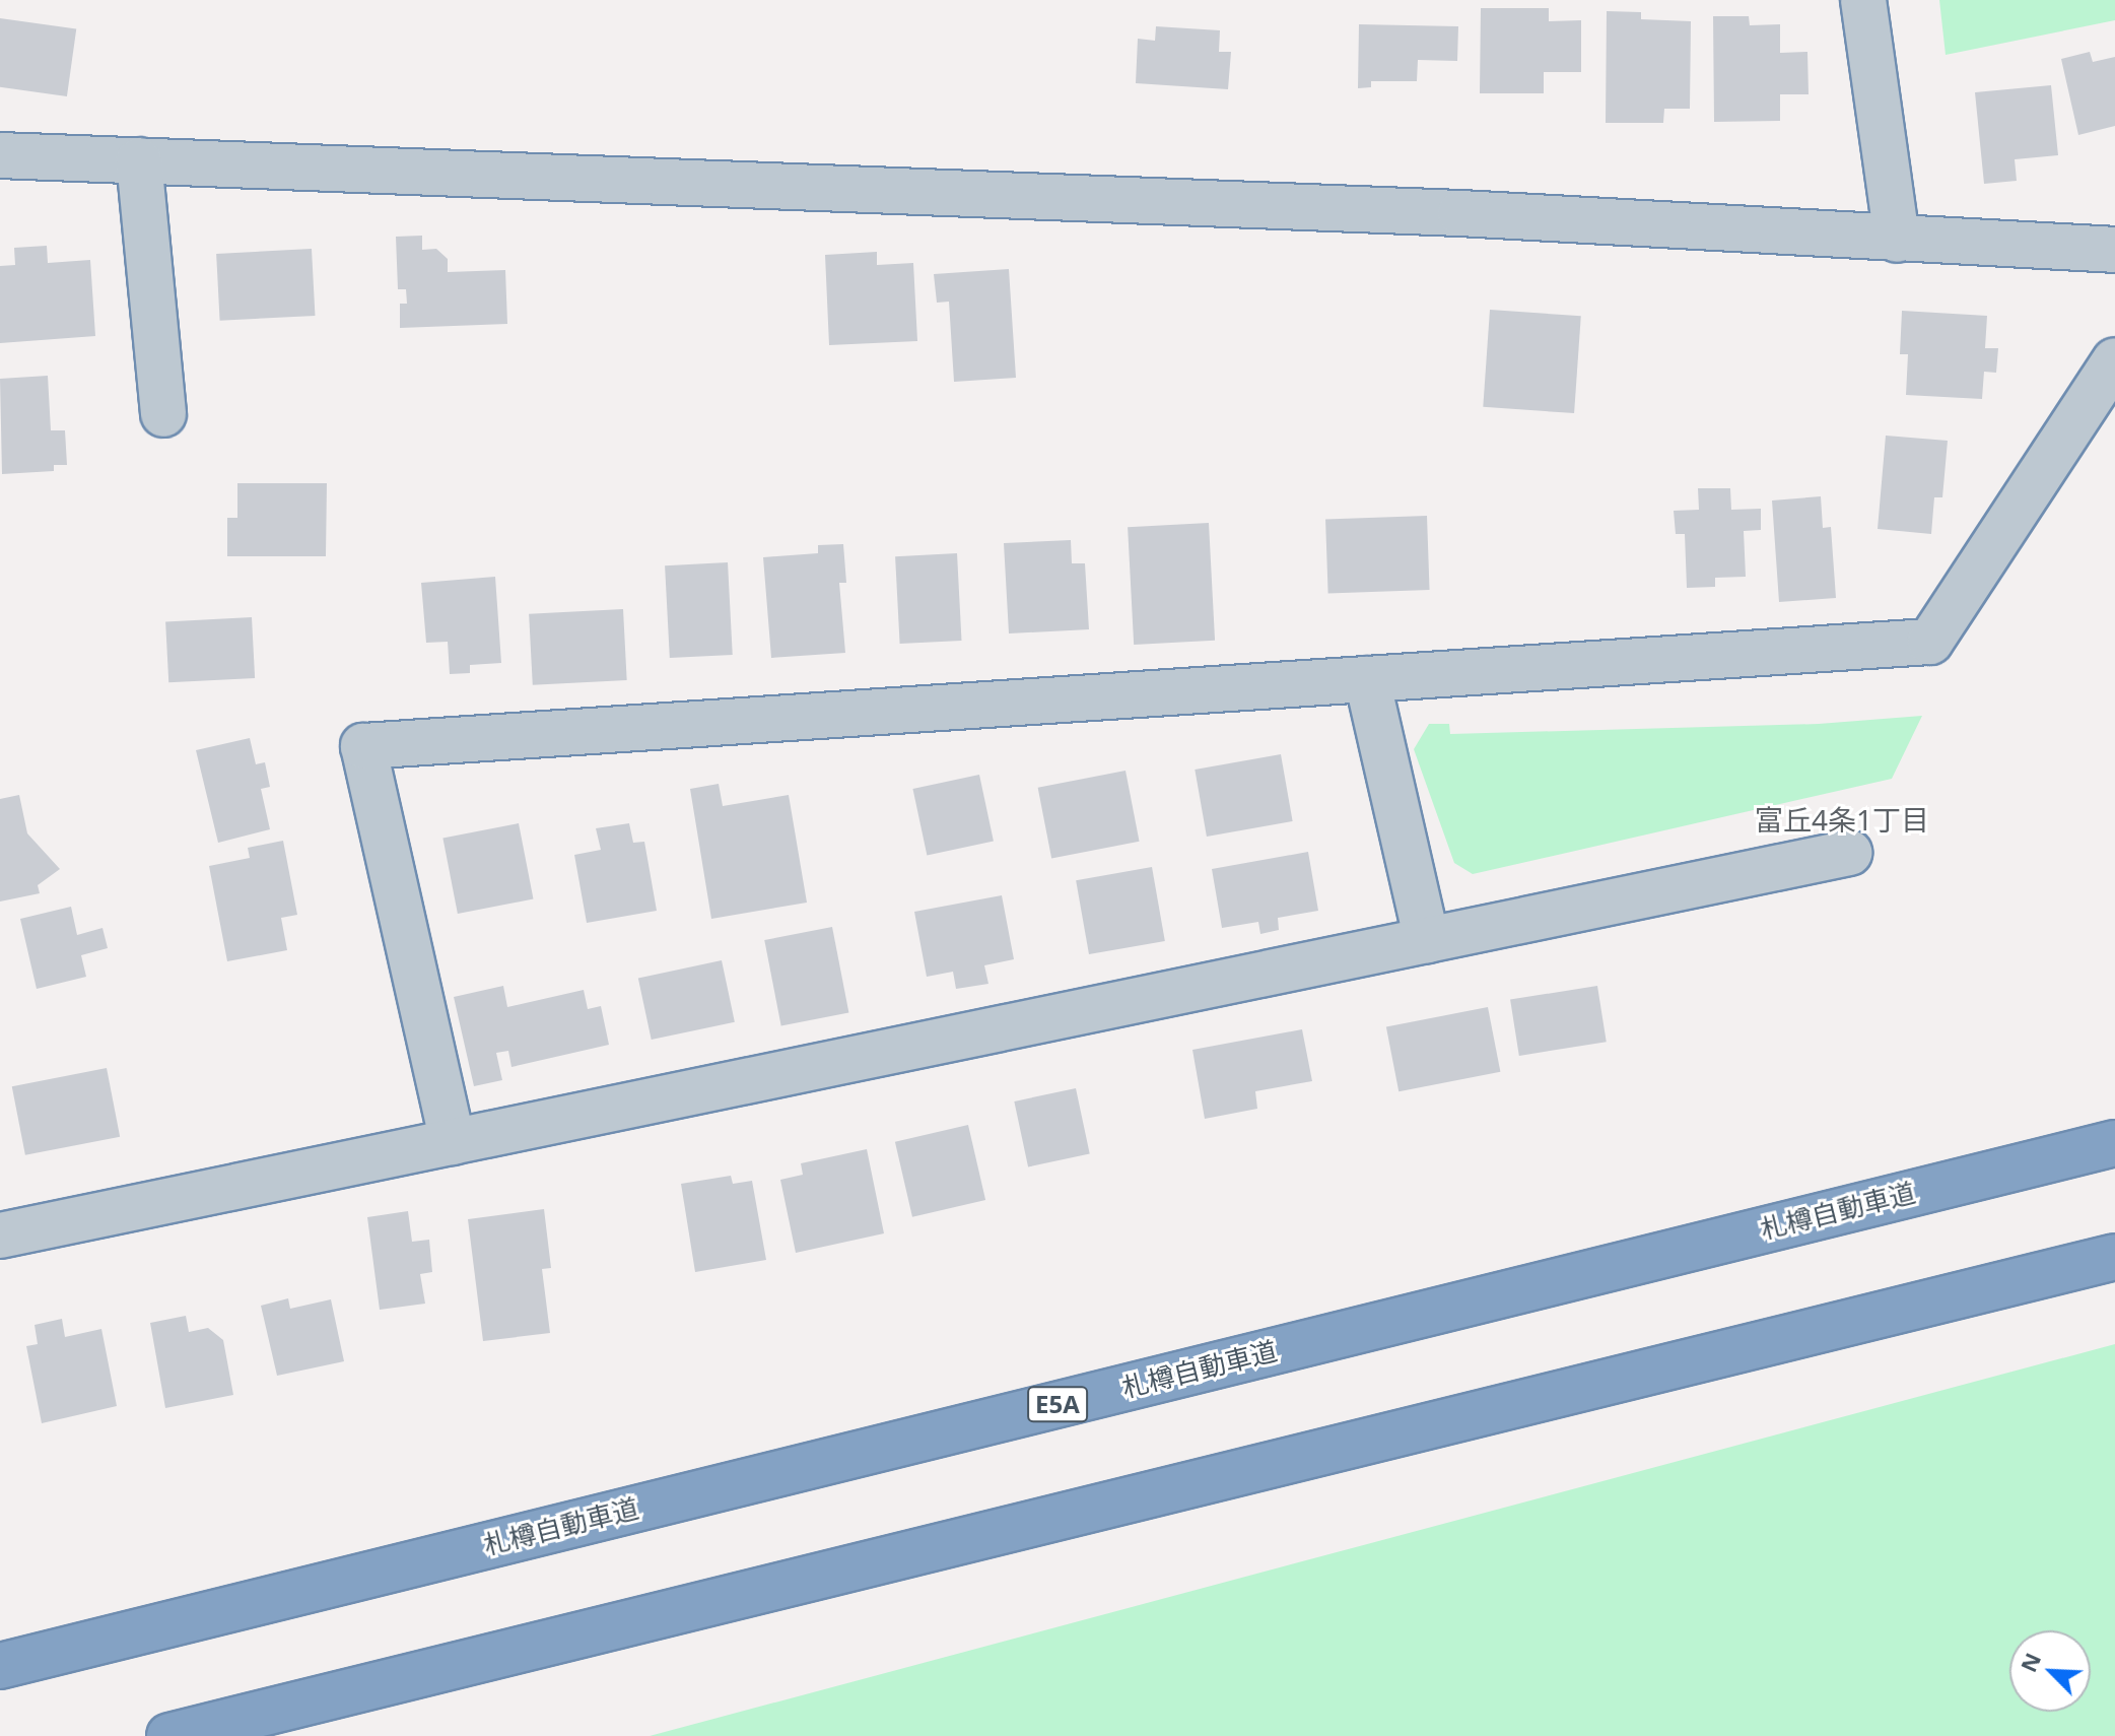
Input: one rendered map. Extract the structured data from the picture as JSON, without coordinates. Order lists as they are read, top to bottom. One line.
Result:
{"streets":{"highway":["札樽自動車道","E5A"]},"districts":["富丘4条1丁目"],"north":"top left"}
